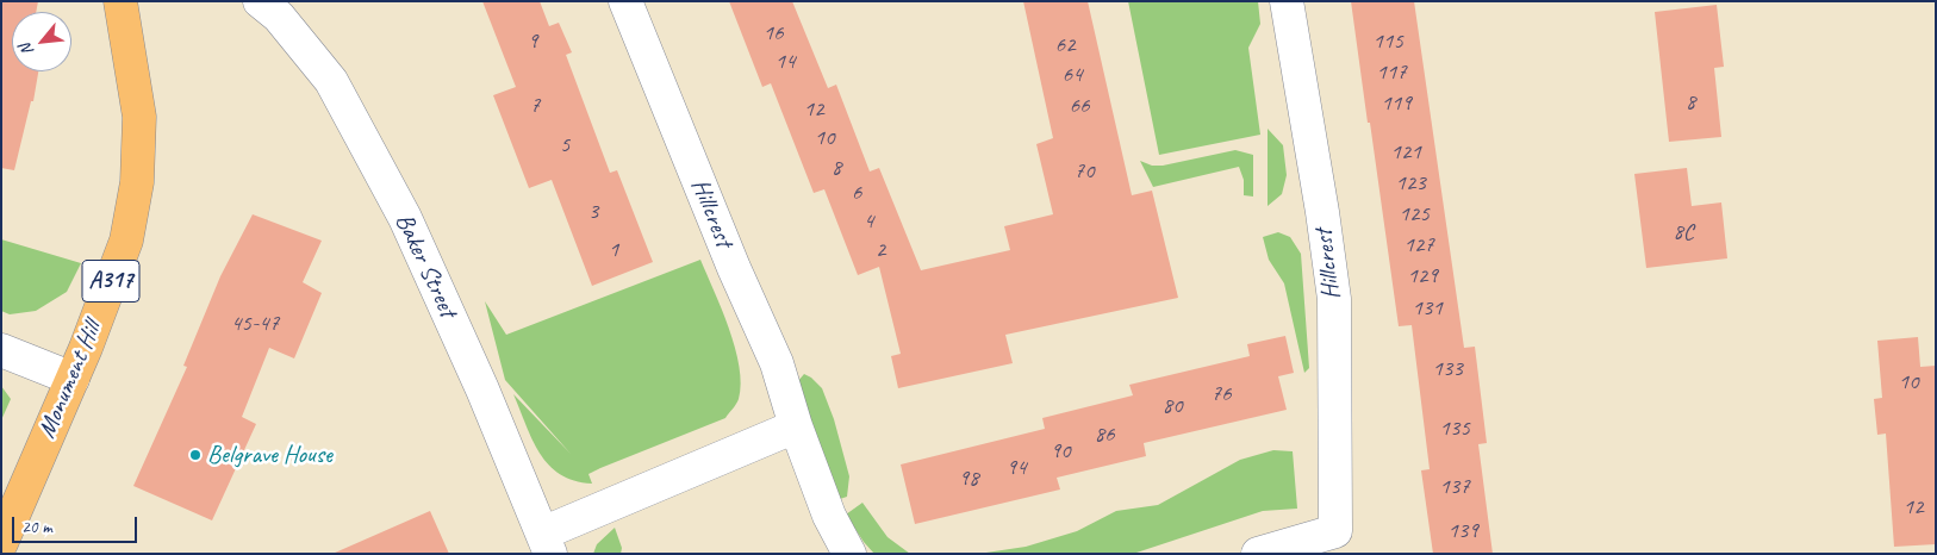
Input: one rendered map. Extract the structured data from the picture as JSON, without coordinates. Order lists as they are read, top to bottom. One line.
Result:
{"streets":{"main road":["A317","Monument Hill"],"street":["Hillcrest","Baker Street"]},"places":["Belgrave House"],"house_numbers":["16","9","115","62","14","117","64","8","119","7","66","12","10","5","121","8","70","123","6","3","125","4","8C","127","1","2","129","131","45-47","133","10","76","80","135","86","90","94","98","137","12","139"],"scale_bar":"20 m","north":"bottom left"}
